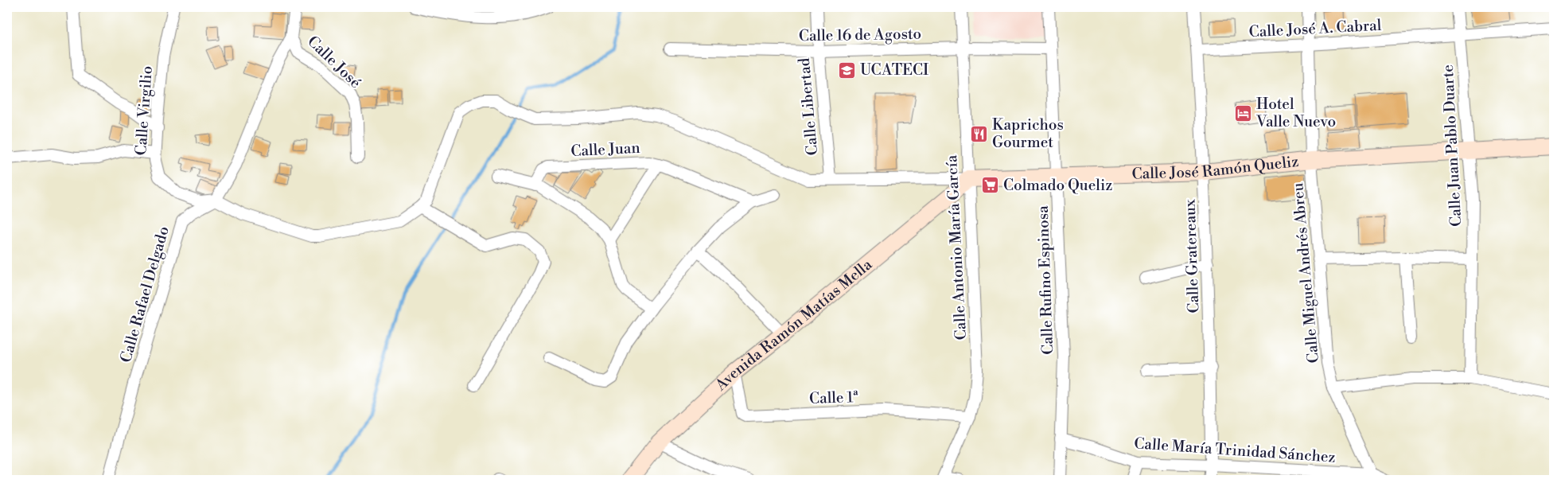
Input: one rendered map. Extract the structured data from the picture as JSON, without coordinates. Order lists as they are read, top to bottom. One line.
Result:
{"streets":{"street":["Calle José A. Cabral","Calle 16 de Agosto","Calle José","Calle Libertad","Calle Virgilio","Calle Juan Pablo Duarte","Calle Juan","Calle José Ramón Queliz","Calle Antonio María García","Calle Gratereaux","Calle Miguel Andrés Abreu","Calle Rufino Espinosa","Calle Rafael Delgado","Avenida Ramón Matías Mella","Calle 1ª","Calle María Trinidad Sánchez"]},"crossings":[["Calle José A. Cabral","Calle Juan Pablo Duarte"],["Calle José A. Cabral","Calle Gratereaux"],["Calle José A. Cabral","Calle Miguel Andrés Abreu"],["Calle 16 de Agosto","Calle Libertad"],["Calle 16 de Agosto","Calle Antonio María García"],["Calle 16 de Agosto","Calle Rufino Espinosa"],["Calle Libertad","Calle José Ramón Queliz"],["Calle Virgilio","Calle Rafael Delgado"],["Calle Juan Pablo Duarte","Calle José Ramón Queliz"],["Calle José Ramón Queliz","Calle Antonio María García"],["Calle José Ramón Queliz","Calle Gratereaux"],["Calle José Ramón Queliz","Calle Miguel Andrés Abreu"],["Calle José Ramón Queliz","Calle Rufino Espinosa"],["Calle José Ramón Queliz","Avenida Ramón Matías Mella"],["Calle Antonio María García","Avenida Ramón Matías Mella"],["Calle Antonio María García","Calle 1ª"],["Calle Gratereaux","Calle María Trinidad Sánchez"],["Calle Miguel Andrés Abreu","Calle María Trinidad Sánchez"],["Calle Rufino Espinosa","Calle María Trinidad Sánchez"],["Avenida Ramón Matías Mella","Calle 1ª"]],"places":{"school or university":["UCATECI"],"hotel":["Hotel Valle Nuevo"],"restaurant":["Kaprichos Gourmet"],"supermarket":["Colmado Queliz"]}}
